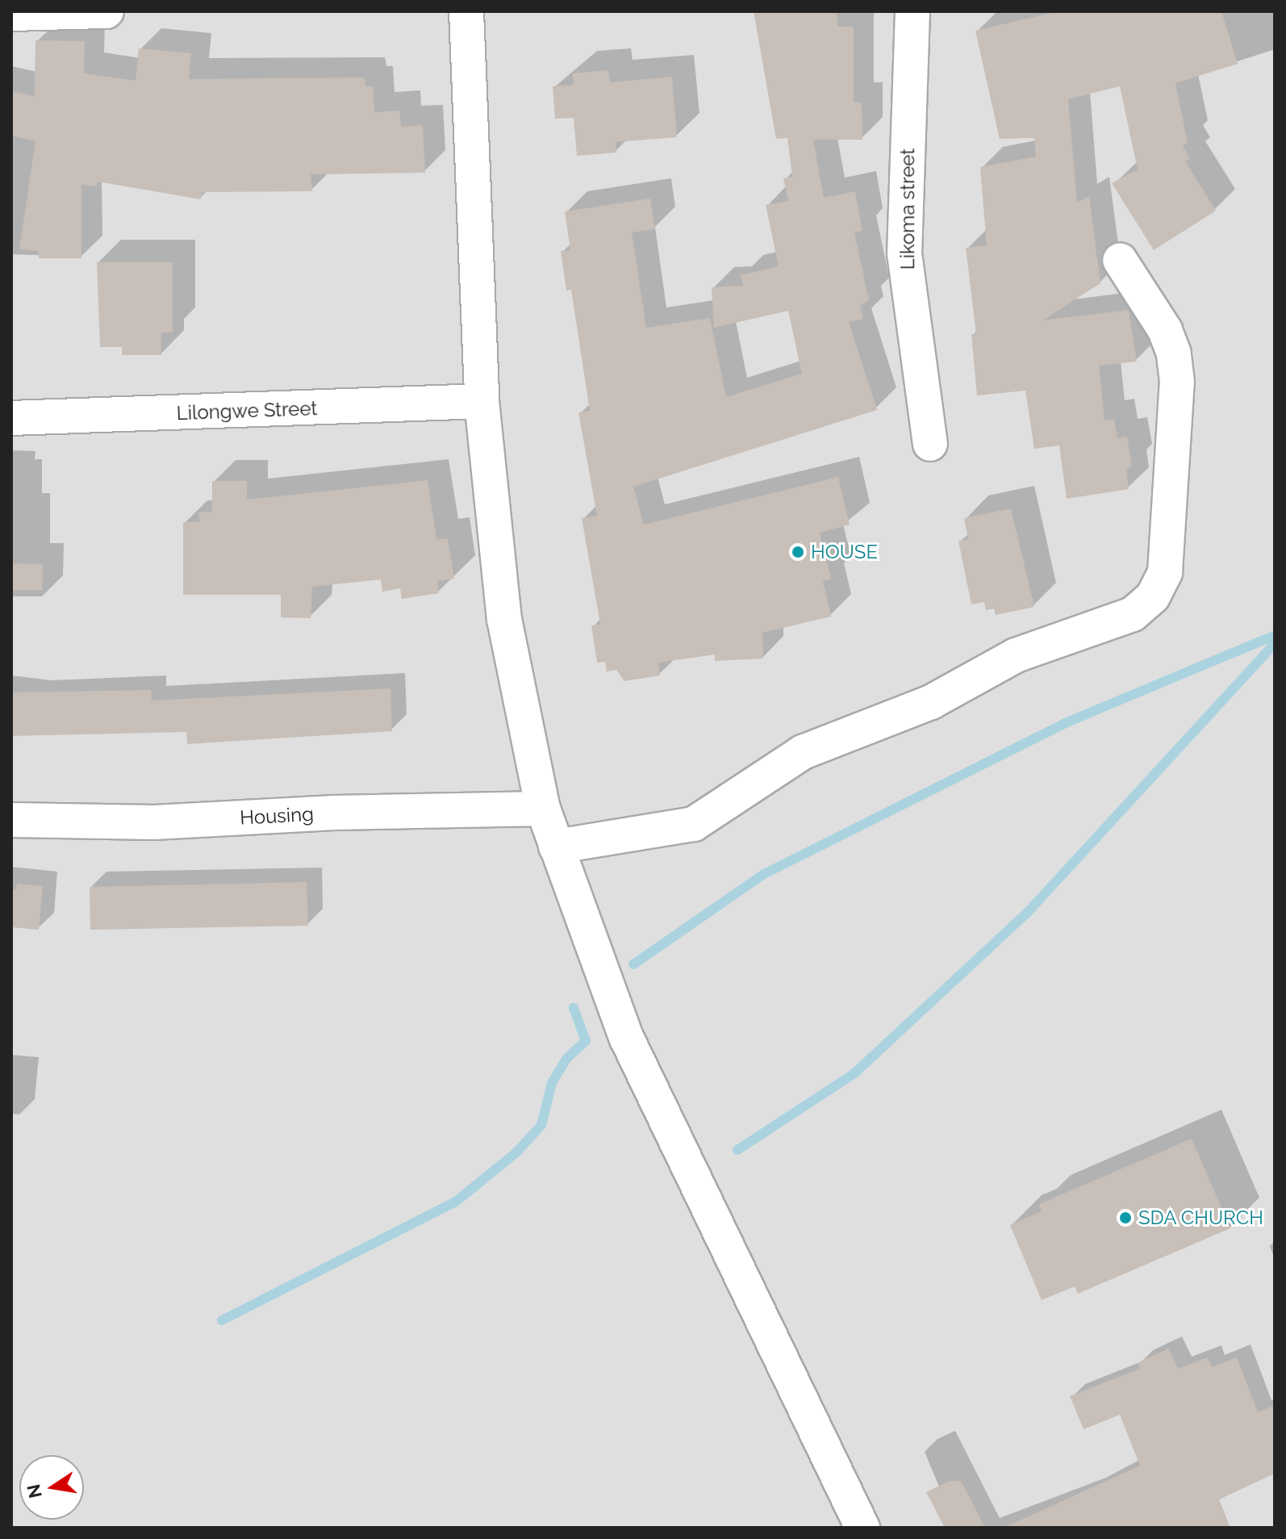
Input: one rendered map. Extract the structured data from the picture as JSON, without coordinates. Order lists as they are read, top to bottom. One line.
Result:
{"streets":{"street":["Likoma street","Lilongwe Street","Housing"]},"places":["HOUSE","SDA CHURCH"],"north":"left"}
